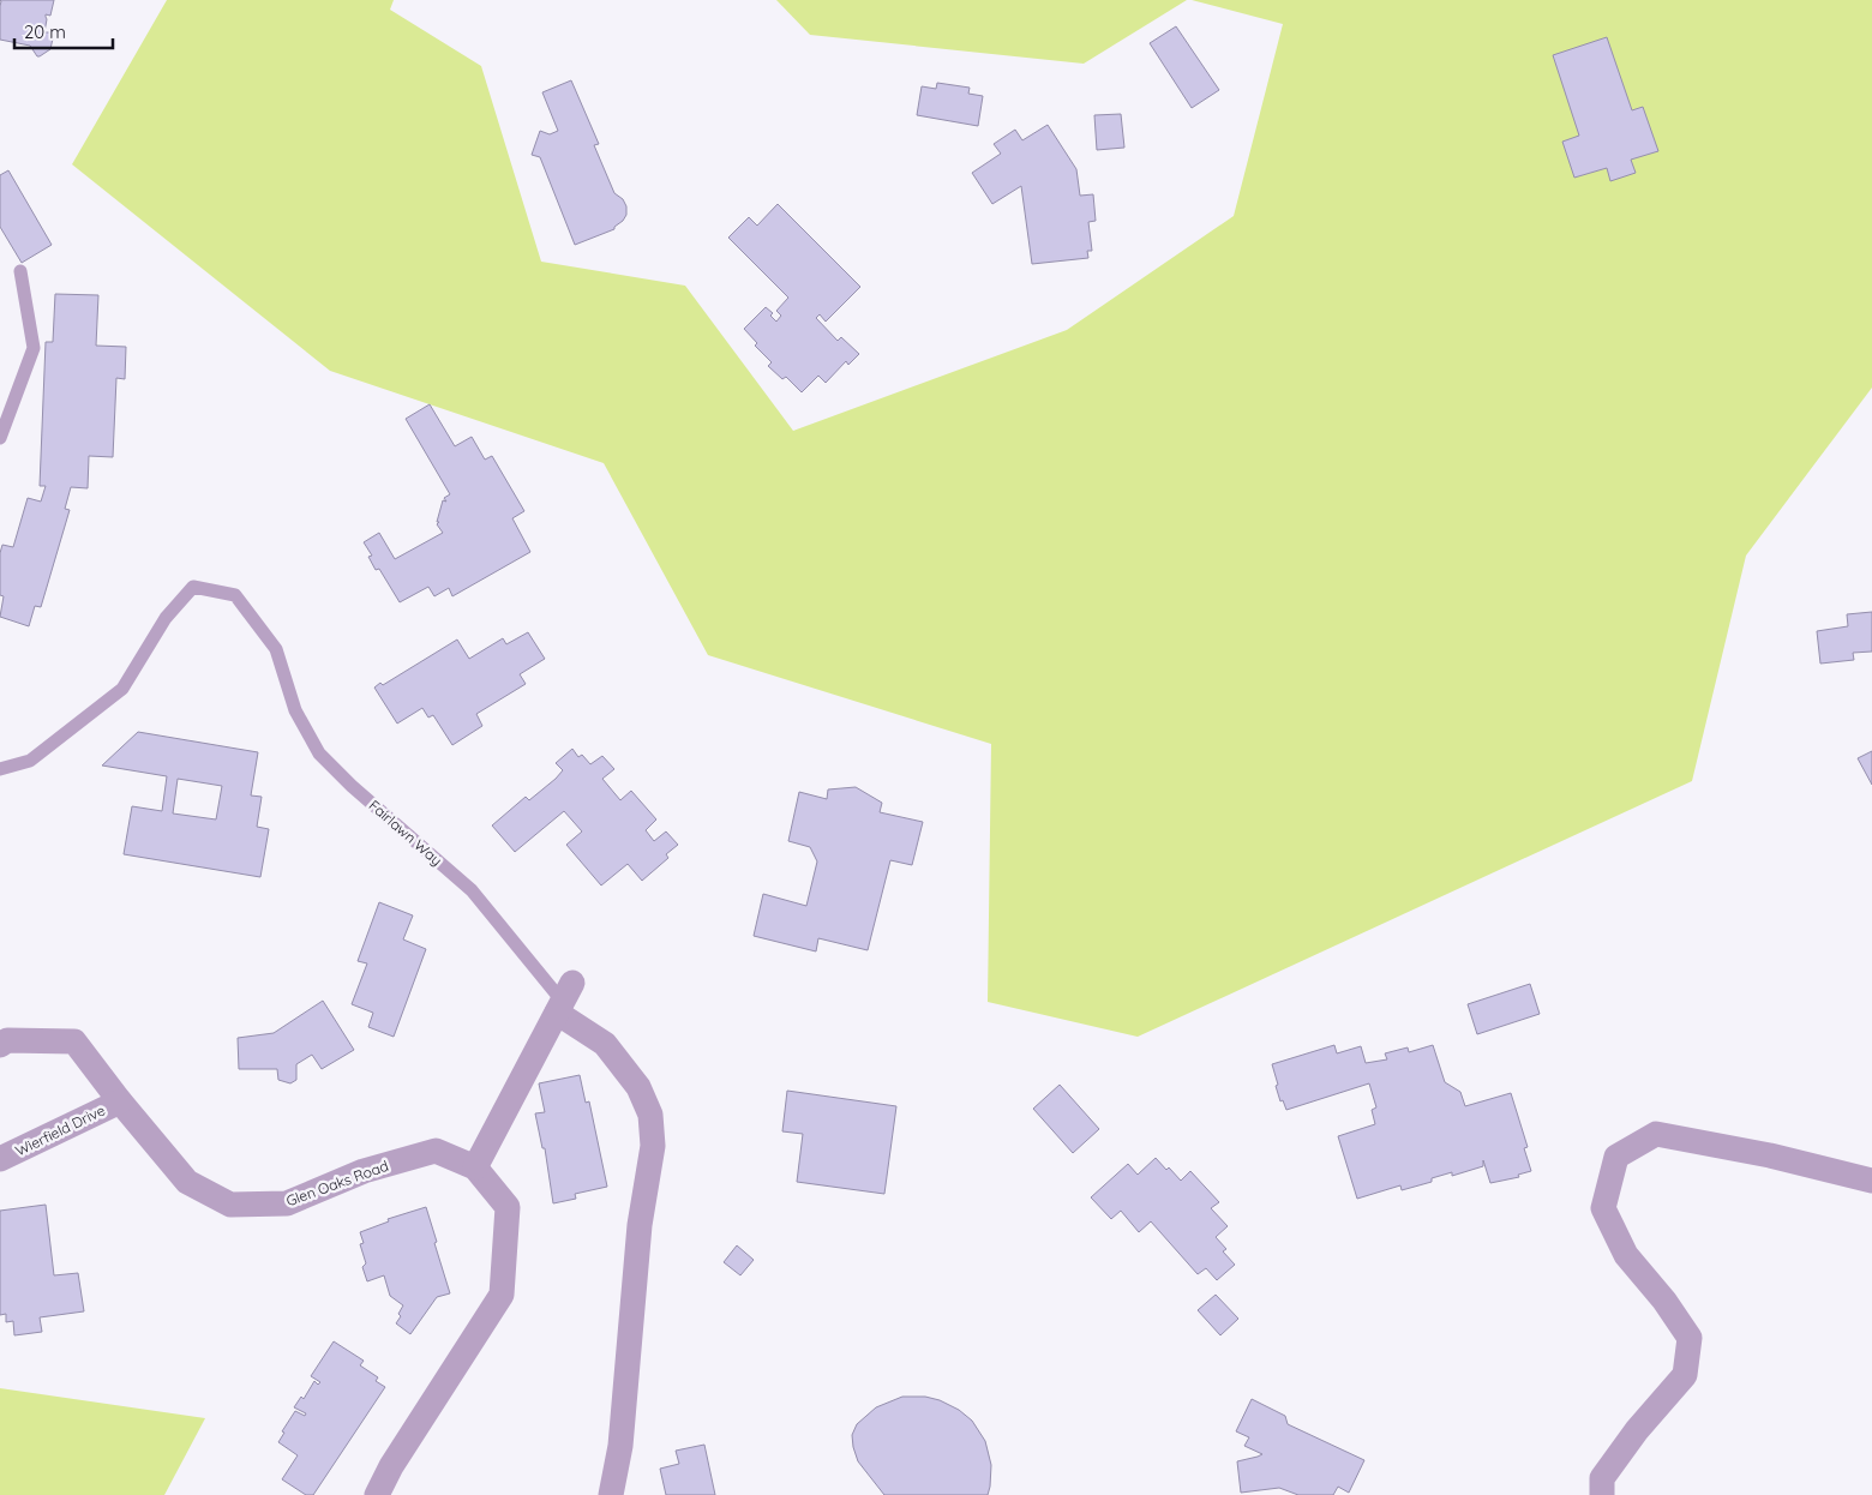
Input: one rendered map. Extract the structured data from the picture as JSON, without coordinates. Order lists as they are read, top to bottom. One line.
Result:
{"streets":{"street":["Wierfield Drive","Glen Oaks Road"],"lane":["Fairlawn Way"]},"crossings":[["Wierfield Drive","Glen Oaks Road"]],"scale_bar":"20 m"}
